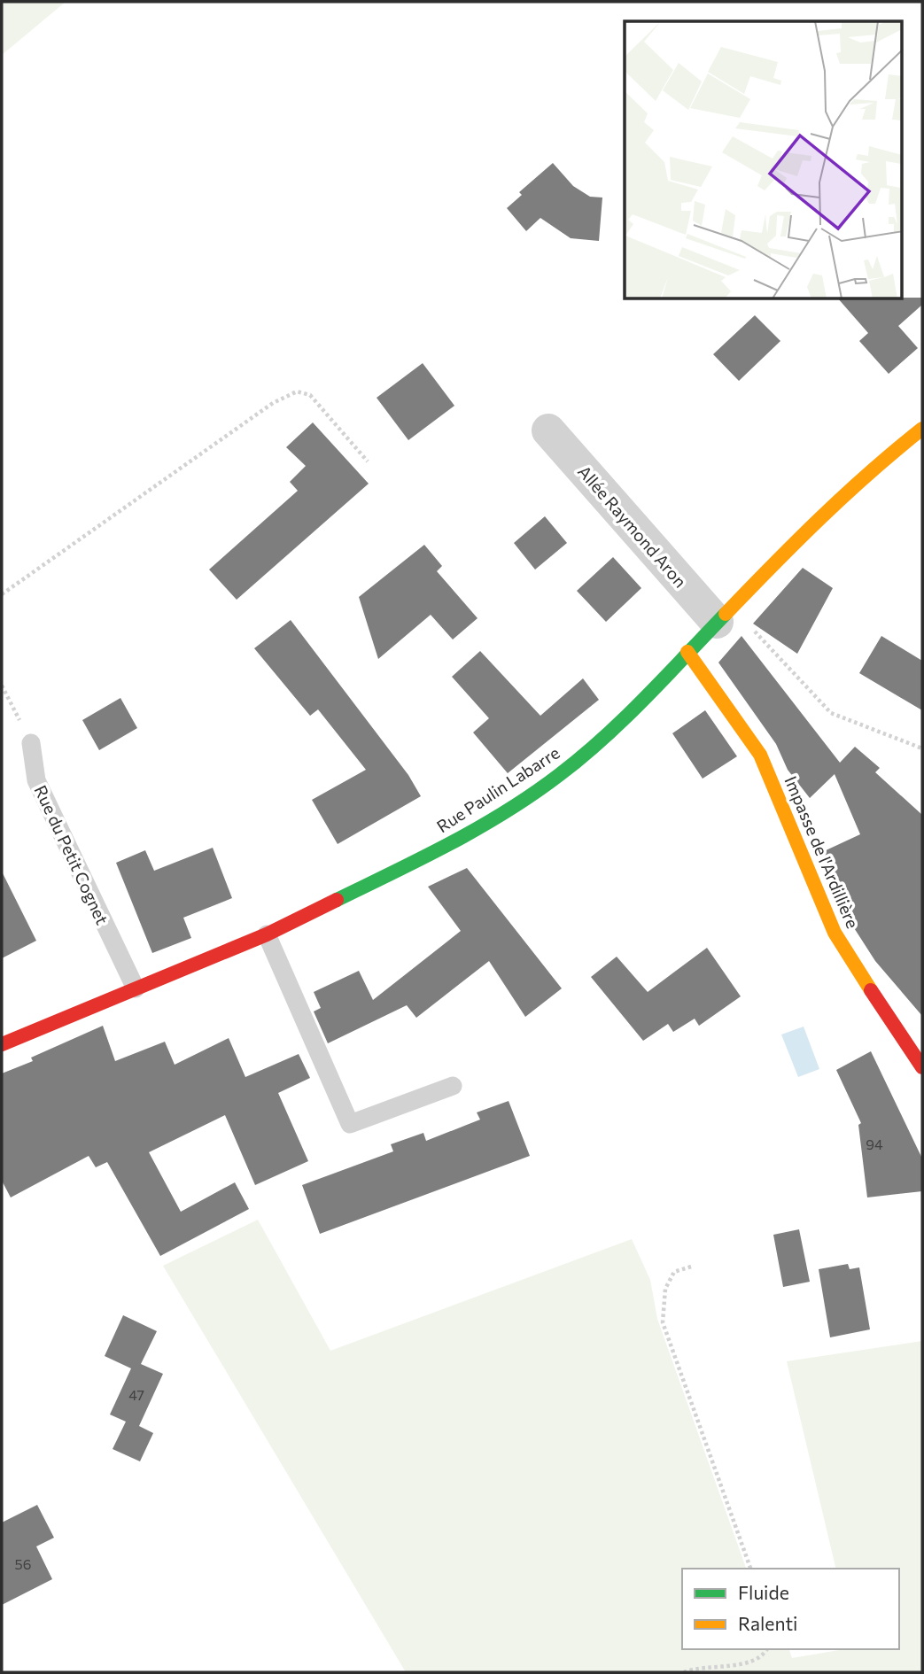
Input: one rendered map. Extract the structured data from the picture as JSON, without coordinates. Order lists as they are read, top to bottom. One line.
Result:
{"streets":{"street":["Allée Raymond Aron","Rue Paulin Labarre","Impasse de l'Ardillière"],"lane":["Rue du Petit Cognet"]},"crossings":[["Allée Raymond Aron","Rue Paulin Labarre"],["Rue Paulin Labarre","Impasse de l'Ardillière"],["Rue Paulin Labarre","Rue du Petit Cognet"]],"house_numbers":["94","47","56"],"legend":["Fluide","Ralenti"]}
